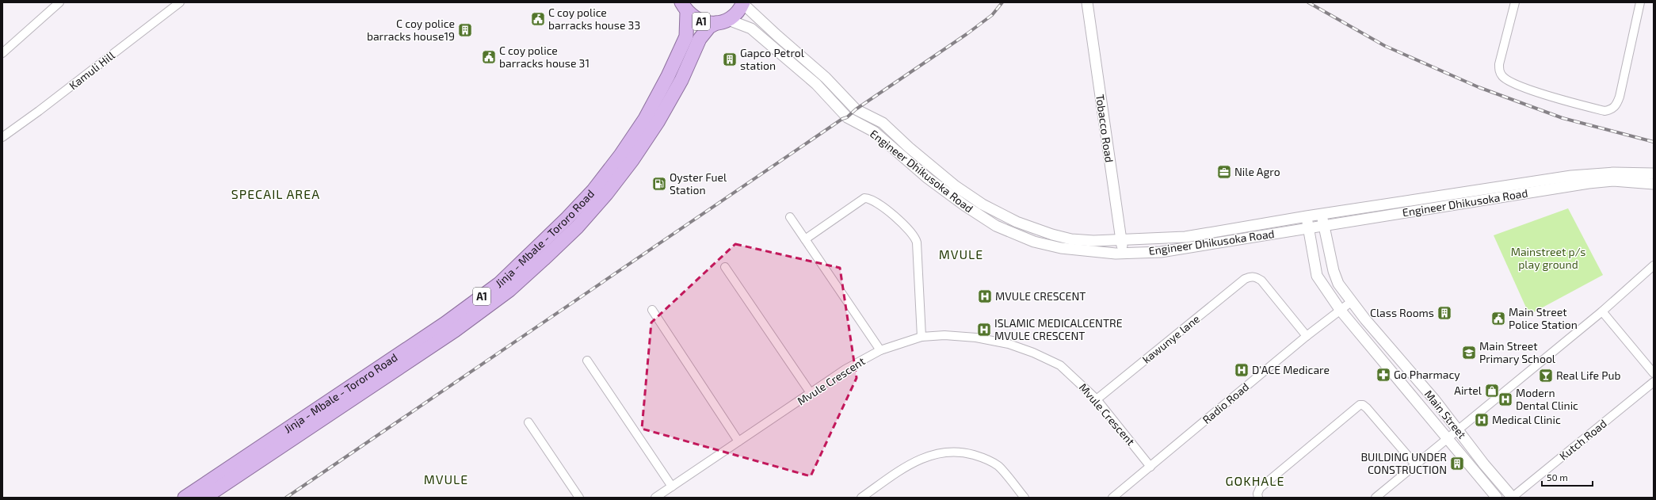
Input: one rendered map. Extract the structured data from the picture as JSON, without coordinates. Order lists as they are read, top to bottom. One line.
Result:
{"streets":{"highway":["A1","Jinja - Mbale - Tororo Road"],"street":["Kamuli Hill","Tobacco Road","Engineer Dhikusoka Road","kawunye lane","Mvule Crescent","Radio Road","Main Street","Kutch Road"]},"crossings":[["A1","Engineer Dhikusoka Road"],["A1","Jinja - Mbale - Tororo Road"],["Tobacco Road","Engineer Dhikusoka Road"],["Engineer Dhikusoka Road","Jinja - Mbale - Tororo Road"],["Engineer Dhikusoka Road","Main Street"],["kawunye lane","Mvule Crescent"],["kawunye lane","Radio Road"],["Mvule Crescent","Radio Road"],["Radio Road","Main Street"],["Main Street","Kutch Road"]],"districts":["SPECAIL AREA","MVULE","MVULE","GOKHALE"],"parks":["Mainstreet p/s play ground"],"places":{"public building":["C coy police barracks house 33","C coy police barracks house 31","Main Street Police Station"],"building":["C coy police barracks house19","Gapco Petrol station","Class Rooms","BUILDING UNDER CONSTRUCTION"],"office":["Nile Agro"],"fuel station":["Oyster Fuel Station"],"hospital":["MVULE CRESCENT","ISLAMIC MEDICALCENTRE MVULE CRESCENT","D'ACE Medicare","Modern Dental Clinic","Medical Clinic"],"school or university":["Main Street Primary School"],"pharmacy":["Go Pharmacy"],"bar":["Real Life Pub"],"shop":["Airtel"]},"scale_bar":"50 m"}
